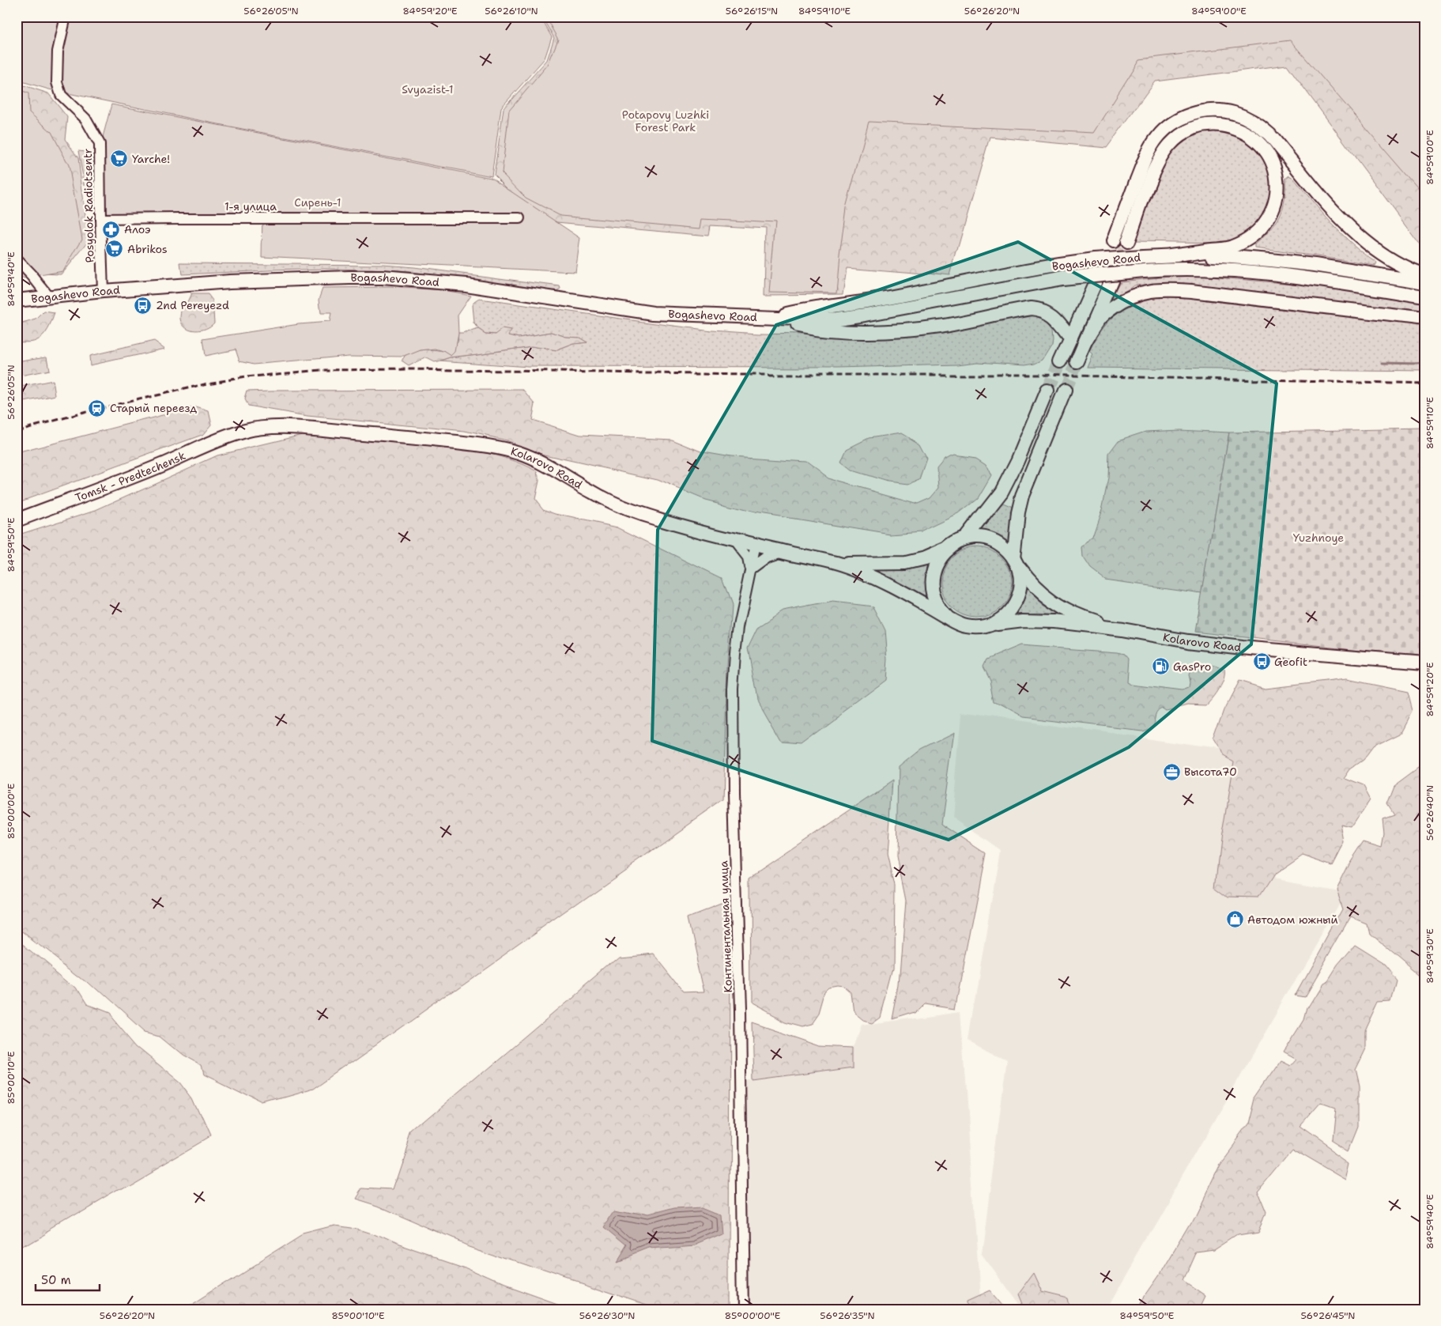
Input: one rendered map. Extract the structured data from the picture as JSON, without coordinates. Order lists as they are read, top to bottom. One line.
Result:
{"streets":{"main road":["Bogashevo Road","Kolarovo Road","Tomsk - Predtechensk"],"street":["Posyolok Radiotsentr","1-я улица","Континентальная улица"]},"crossings":[["Posyolok Radiotsentr","1-я улица"],["Posyolok Radiotsentr","Bogashevo Road"],["Kolarovo Road","Tomsk - Predtechensk"],["Kolarovo Road","Континентальная улица"]],"parks":["Svyazist-1","Potapovy Luzhki Forest Park","Сирень-1","Yuzhnoye"],"places":{"supermarket":["Yarche!","Abrikos"],"pharmacy":["Алоэ"],"bus stop":["2nd Pereyezd","Geofit"],"station":["Старый переезд"],"fuel station":["GasPro"],"office":["Высота70"],"shop":["Автодом южный"]},"scale_bar":"50 m","coordinates":["56°26'05\"N","84°59'20\"E","56°26'10\"N","56°26'15\"N","84°59'10\"E","56°26'20\"N","84°59'00\"E","84°59'40\"E","84°59'50\"E","85°00'00\"E","56°26'40\"N","84°59'30\"E","85°00'10\"E","56°26'30\"N","56°26'35\"N","56°26'45\"N"]}
